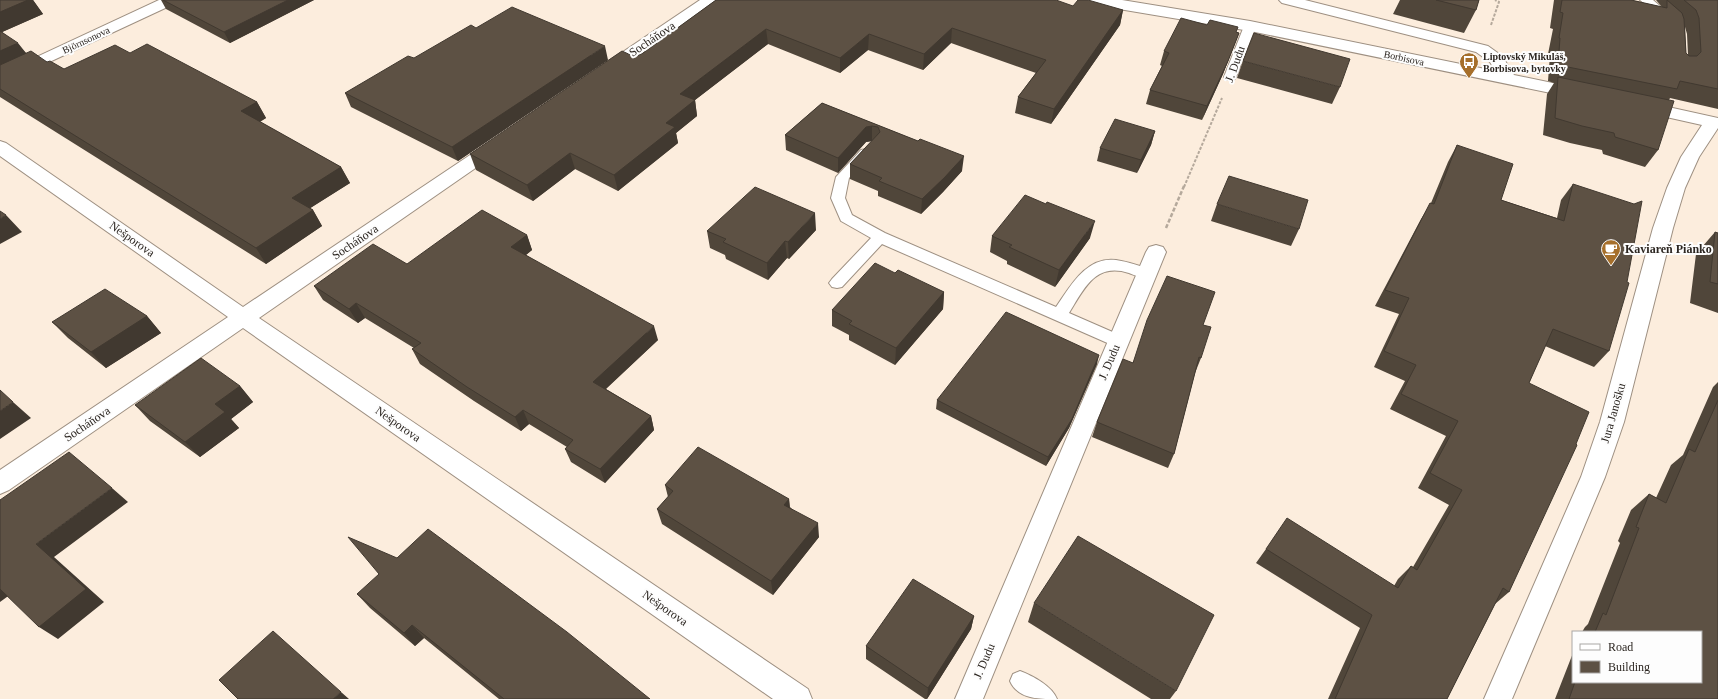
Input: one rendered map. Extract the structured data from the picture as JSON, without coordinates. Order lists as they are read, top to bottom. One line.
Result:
{"streets":{"street":["Socháňova","Björnsonova","Borbisova","J. Dudu","Nešporova","Jura Janošku"]},"crossings":[["Socháňova","Nešporova"],["Borbisova","J. Dudu"]],"places":{"bus stop":["Liptovský Mikuláš, Borbisova, bytovky"],"cafe":["Kaviareň Piánko"]},"legend":["Road","Building"]}
